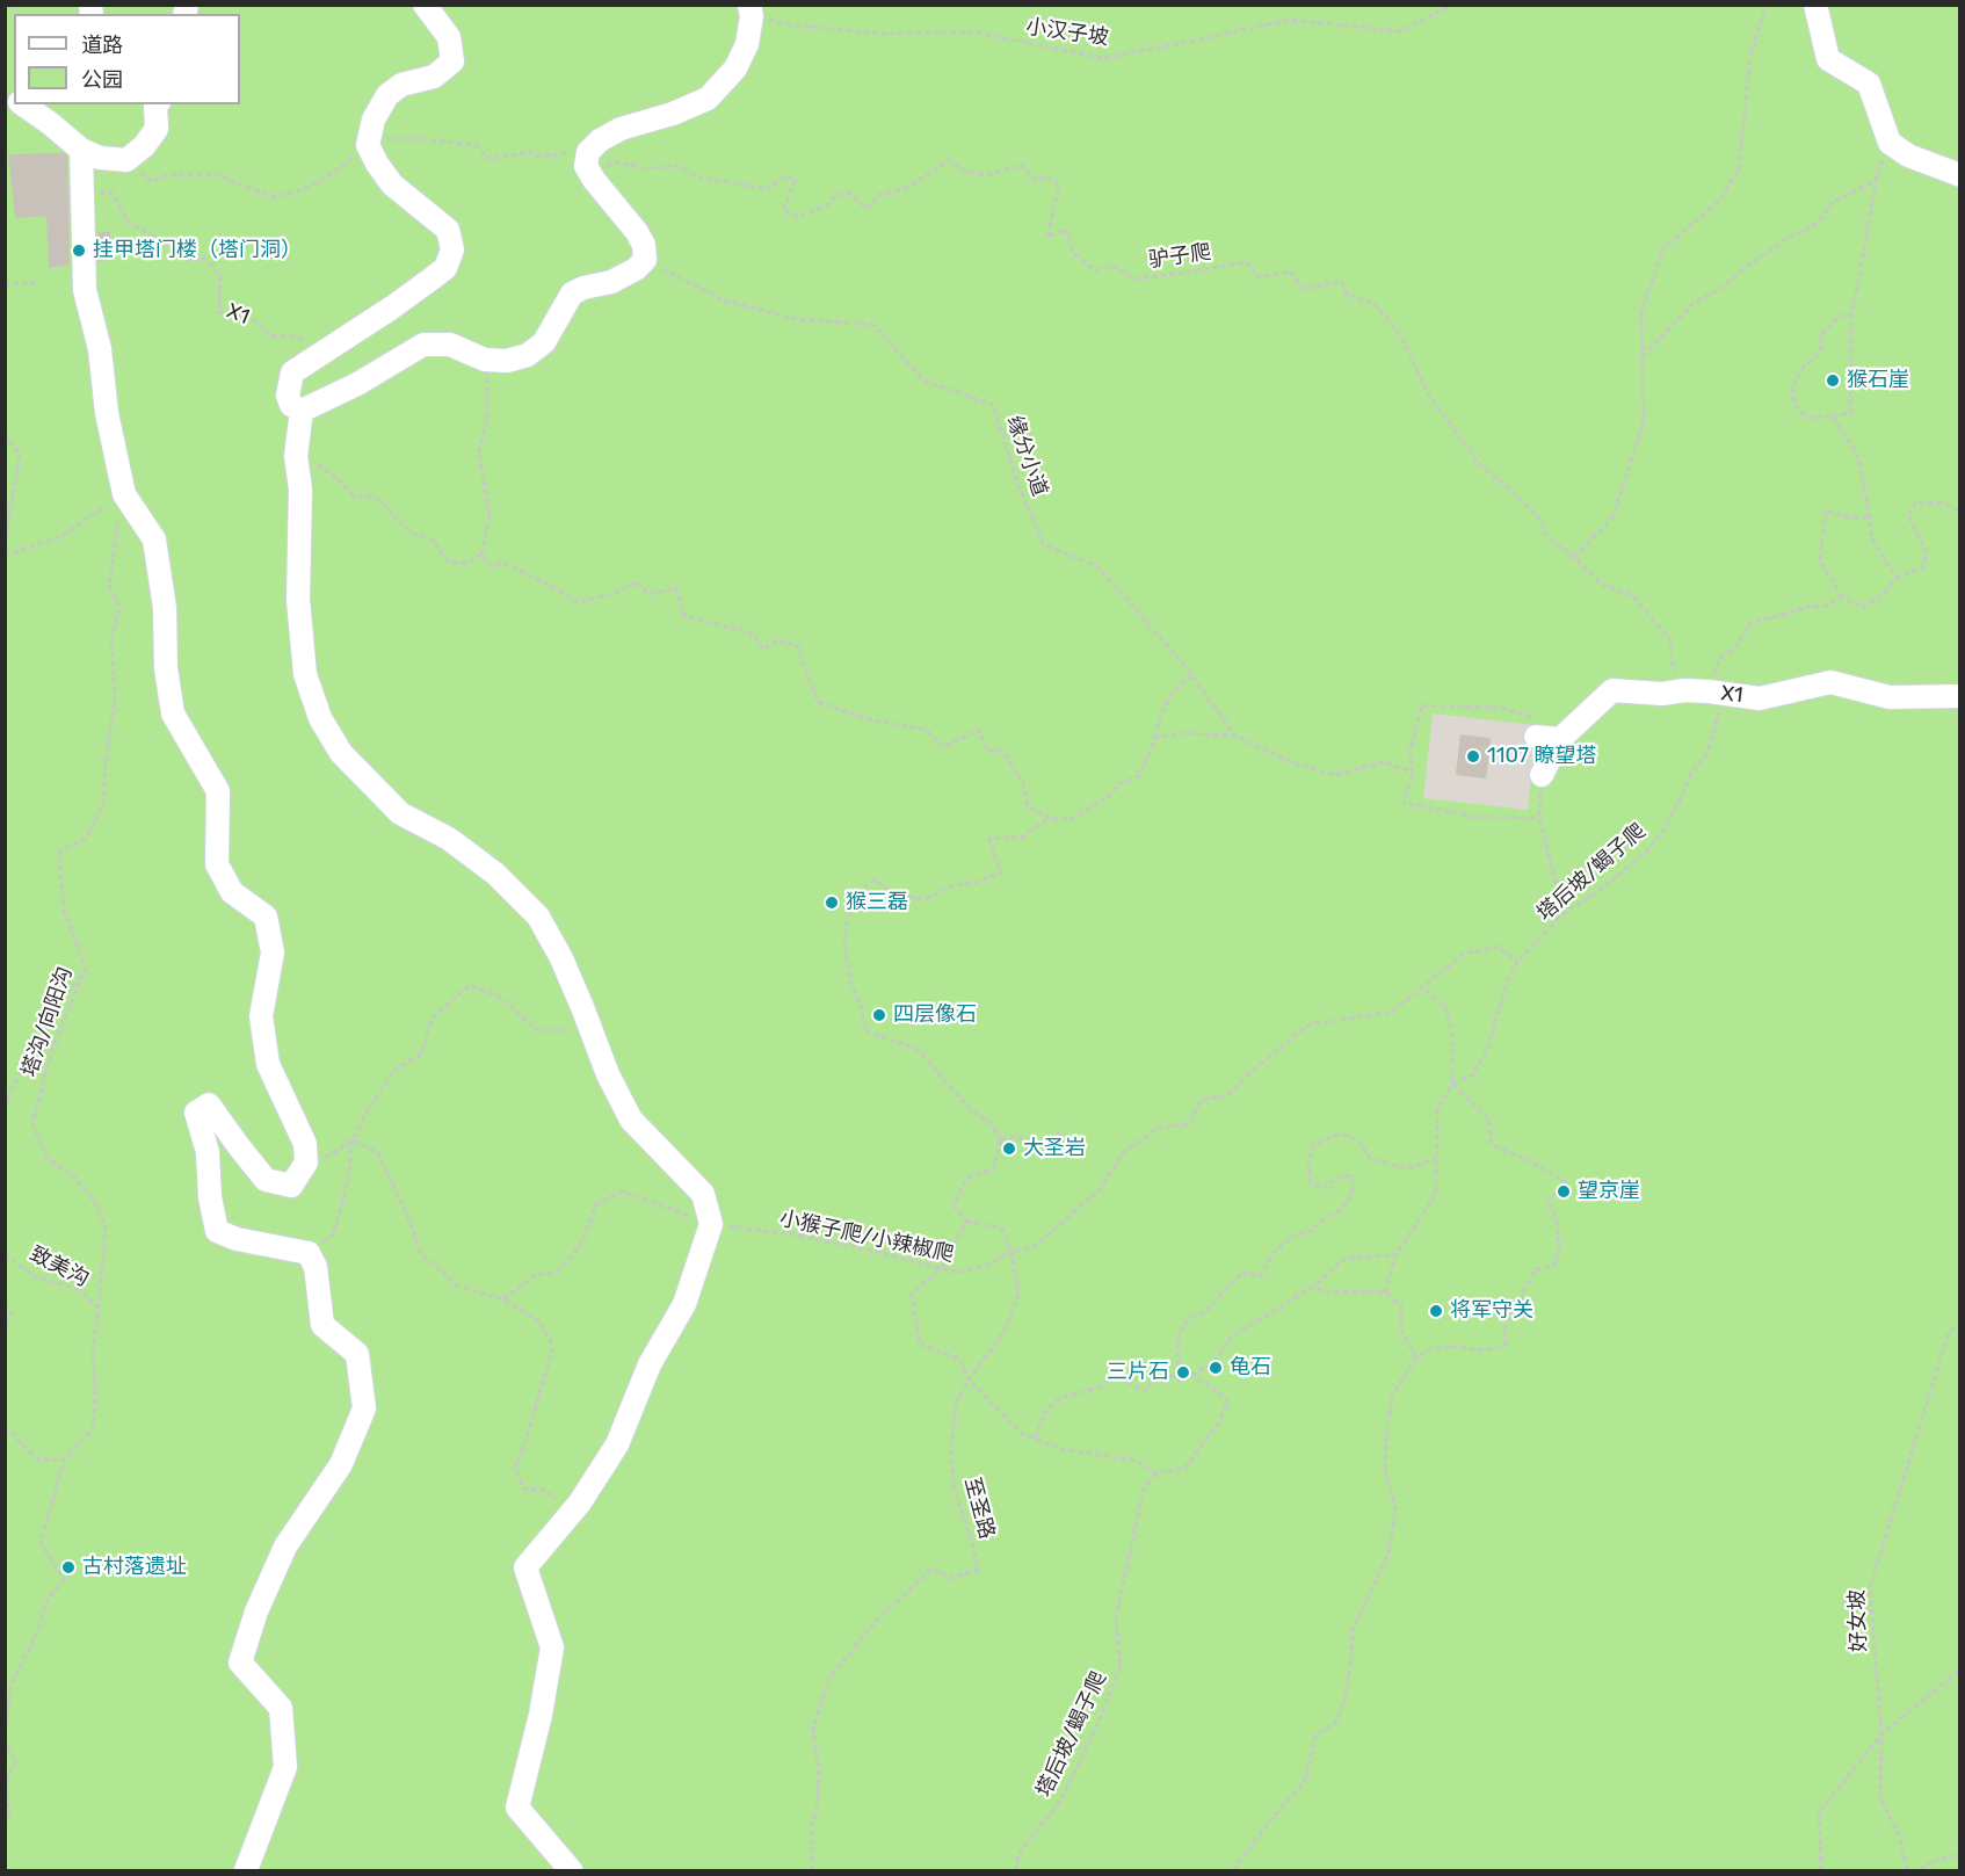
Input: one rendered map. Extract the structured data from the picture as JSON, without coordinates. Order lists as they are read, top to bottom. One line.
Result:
{"streets":{"lane":["X1"],"path":["小汉子坡","驴子爬","缘分小道","塔后坡/蝎子爬","塔沟/向阳沟","小猴子爬/小辣椒爬","致美沟","至圣路","好女坡"]},"crossings":[["驴子爬","X1"],["X1","塔后坡/蝎子爬"],["塔后坡/蝎子爬","小猴子爬/小辣椒爬"],["塔沟/向阳沟","致美沟"]],"places":["挂甲塔门楼（塔门洞）","猴石崖","1107 瞭望塔","猴三磊","四层像石","大圣岩","望京崖","将军守关","龟石","三片石","古村落遗址"],"legend":["道路","公园"]}
